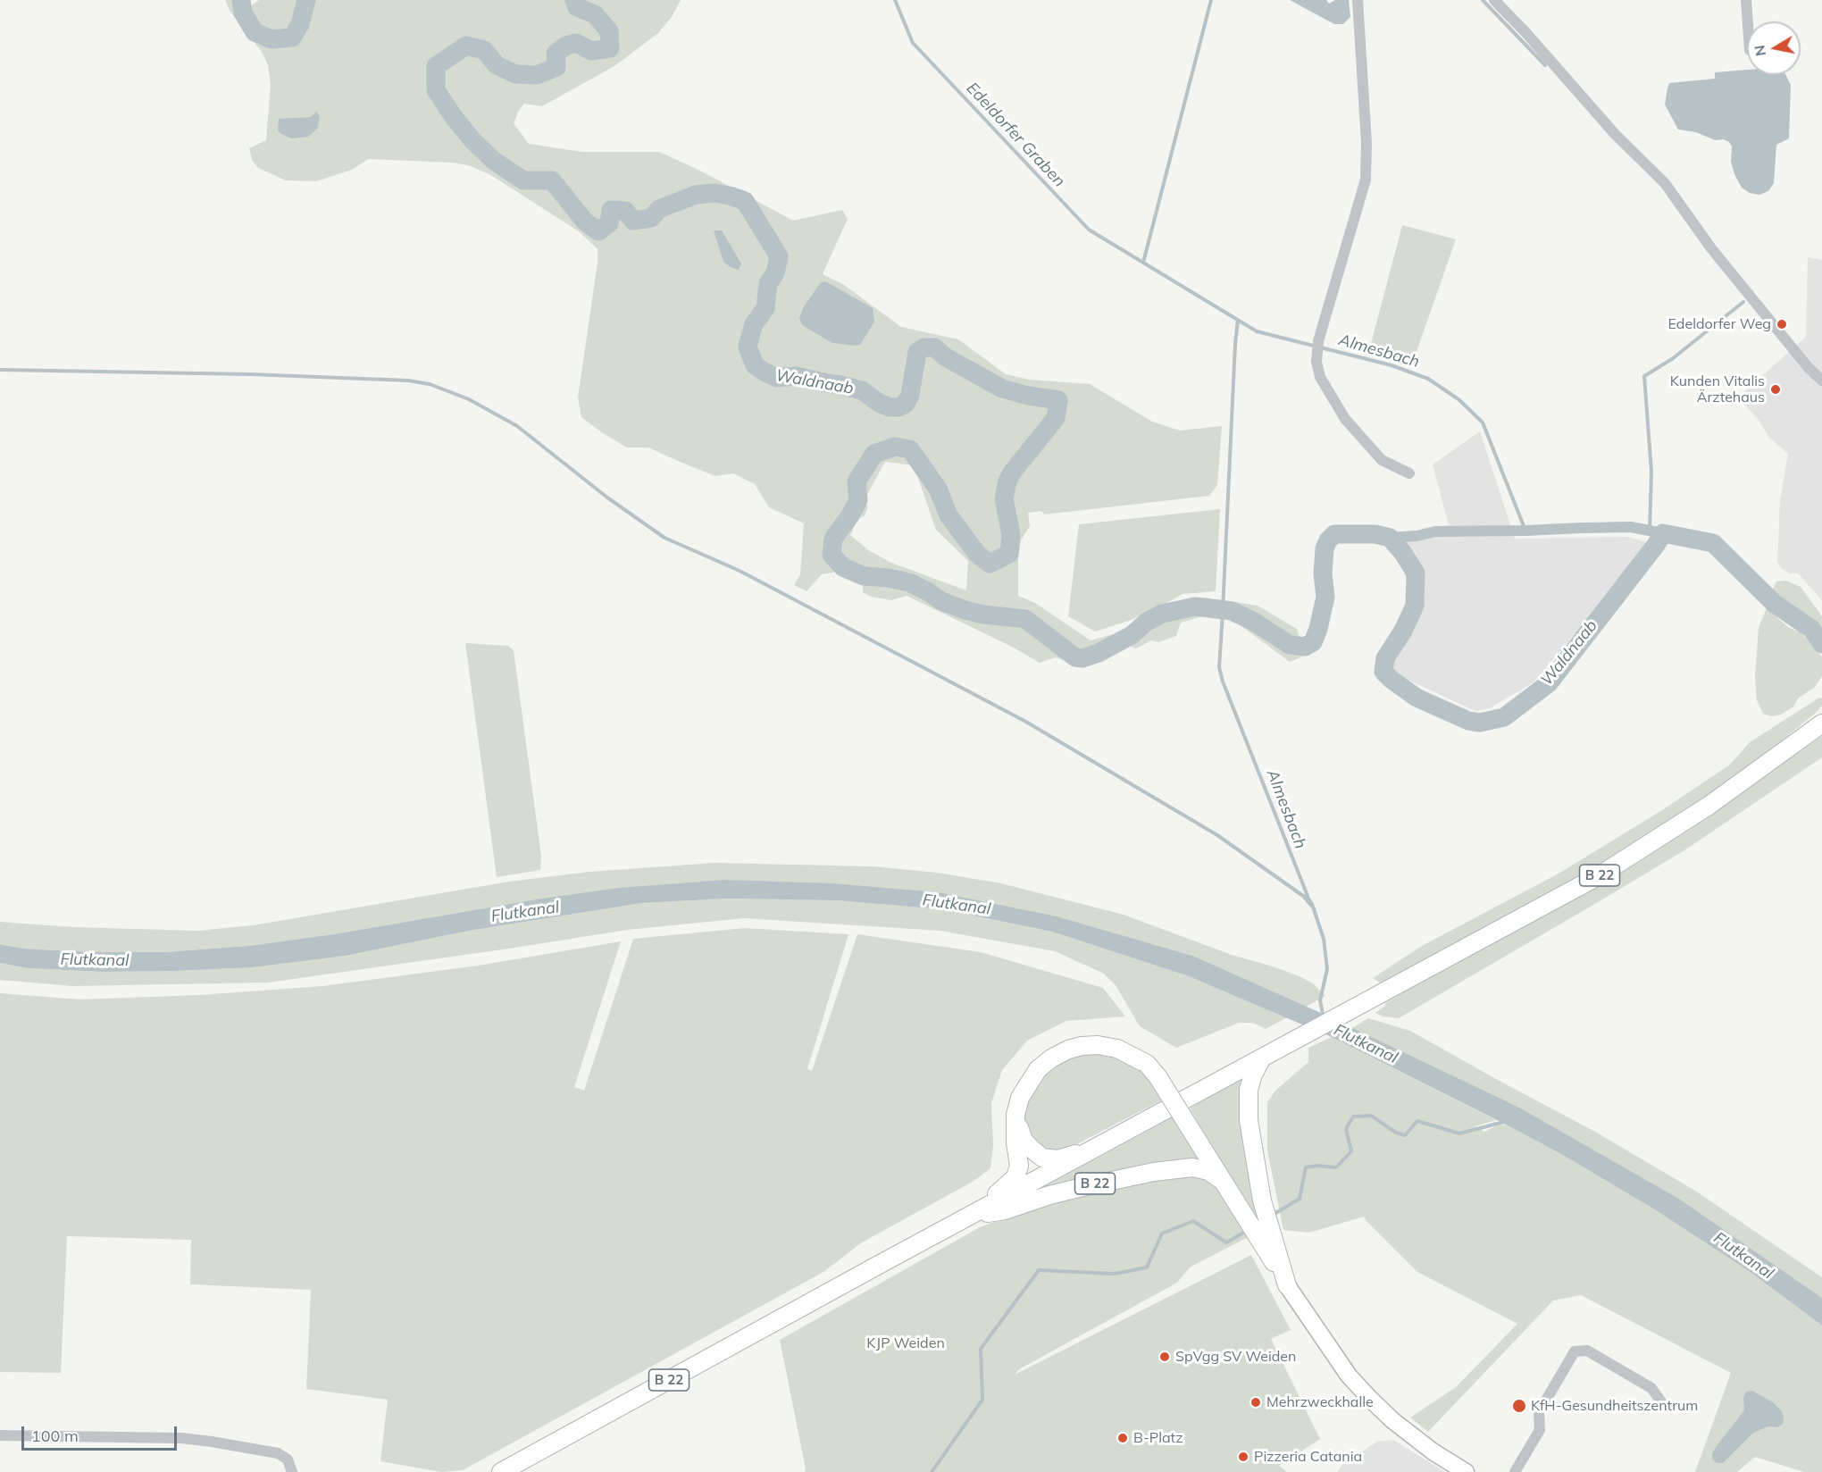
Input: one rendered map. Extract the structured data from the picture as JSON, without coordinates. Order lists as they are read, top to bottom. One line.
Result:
{"streets":{"main road":["B 22"]},"water":["Edeldorfer Graben","Almesbach","Waldnaab","Flutkanal"],"parks":["KJP Weiden"],"places":["Edeldorfer Weg","Kunden Vitalis Ärztehaus","SpVgg SV Weiden","Mehrzweckhalle","KfH-Gesundheitszentrum","B-Platz","Pizzeria Catania"],"scale_bar":"100 m","north":"left"}
